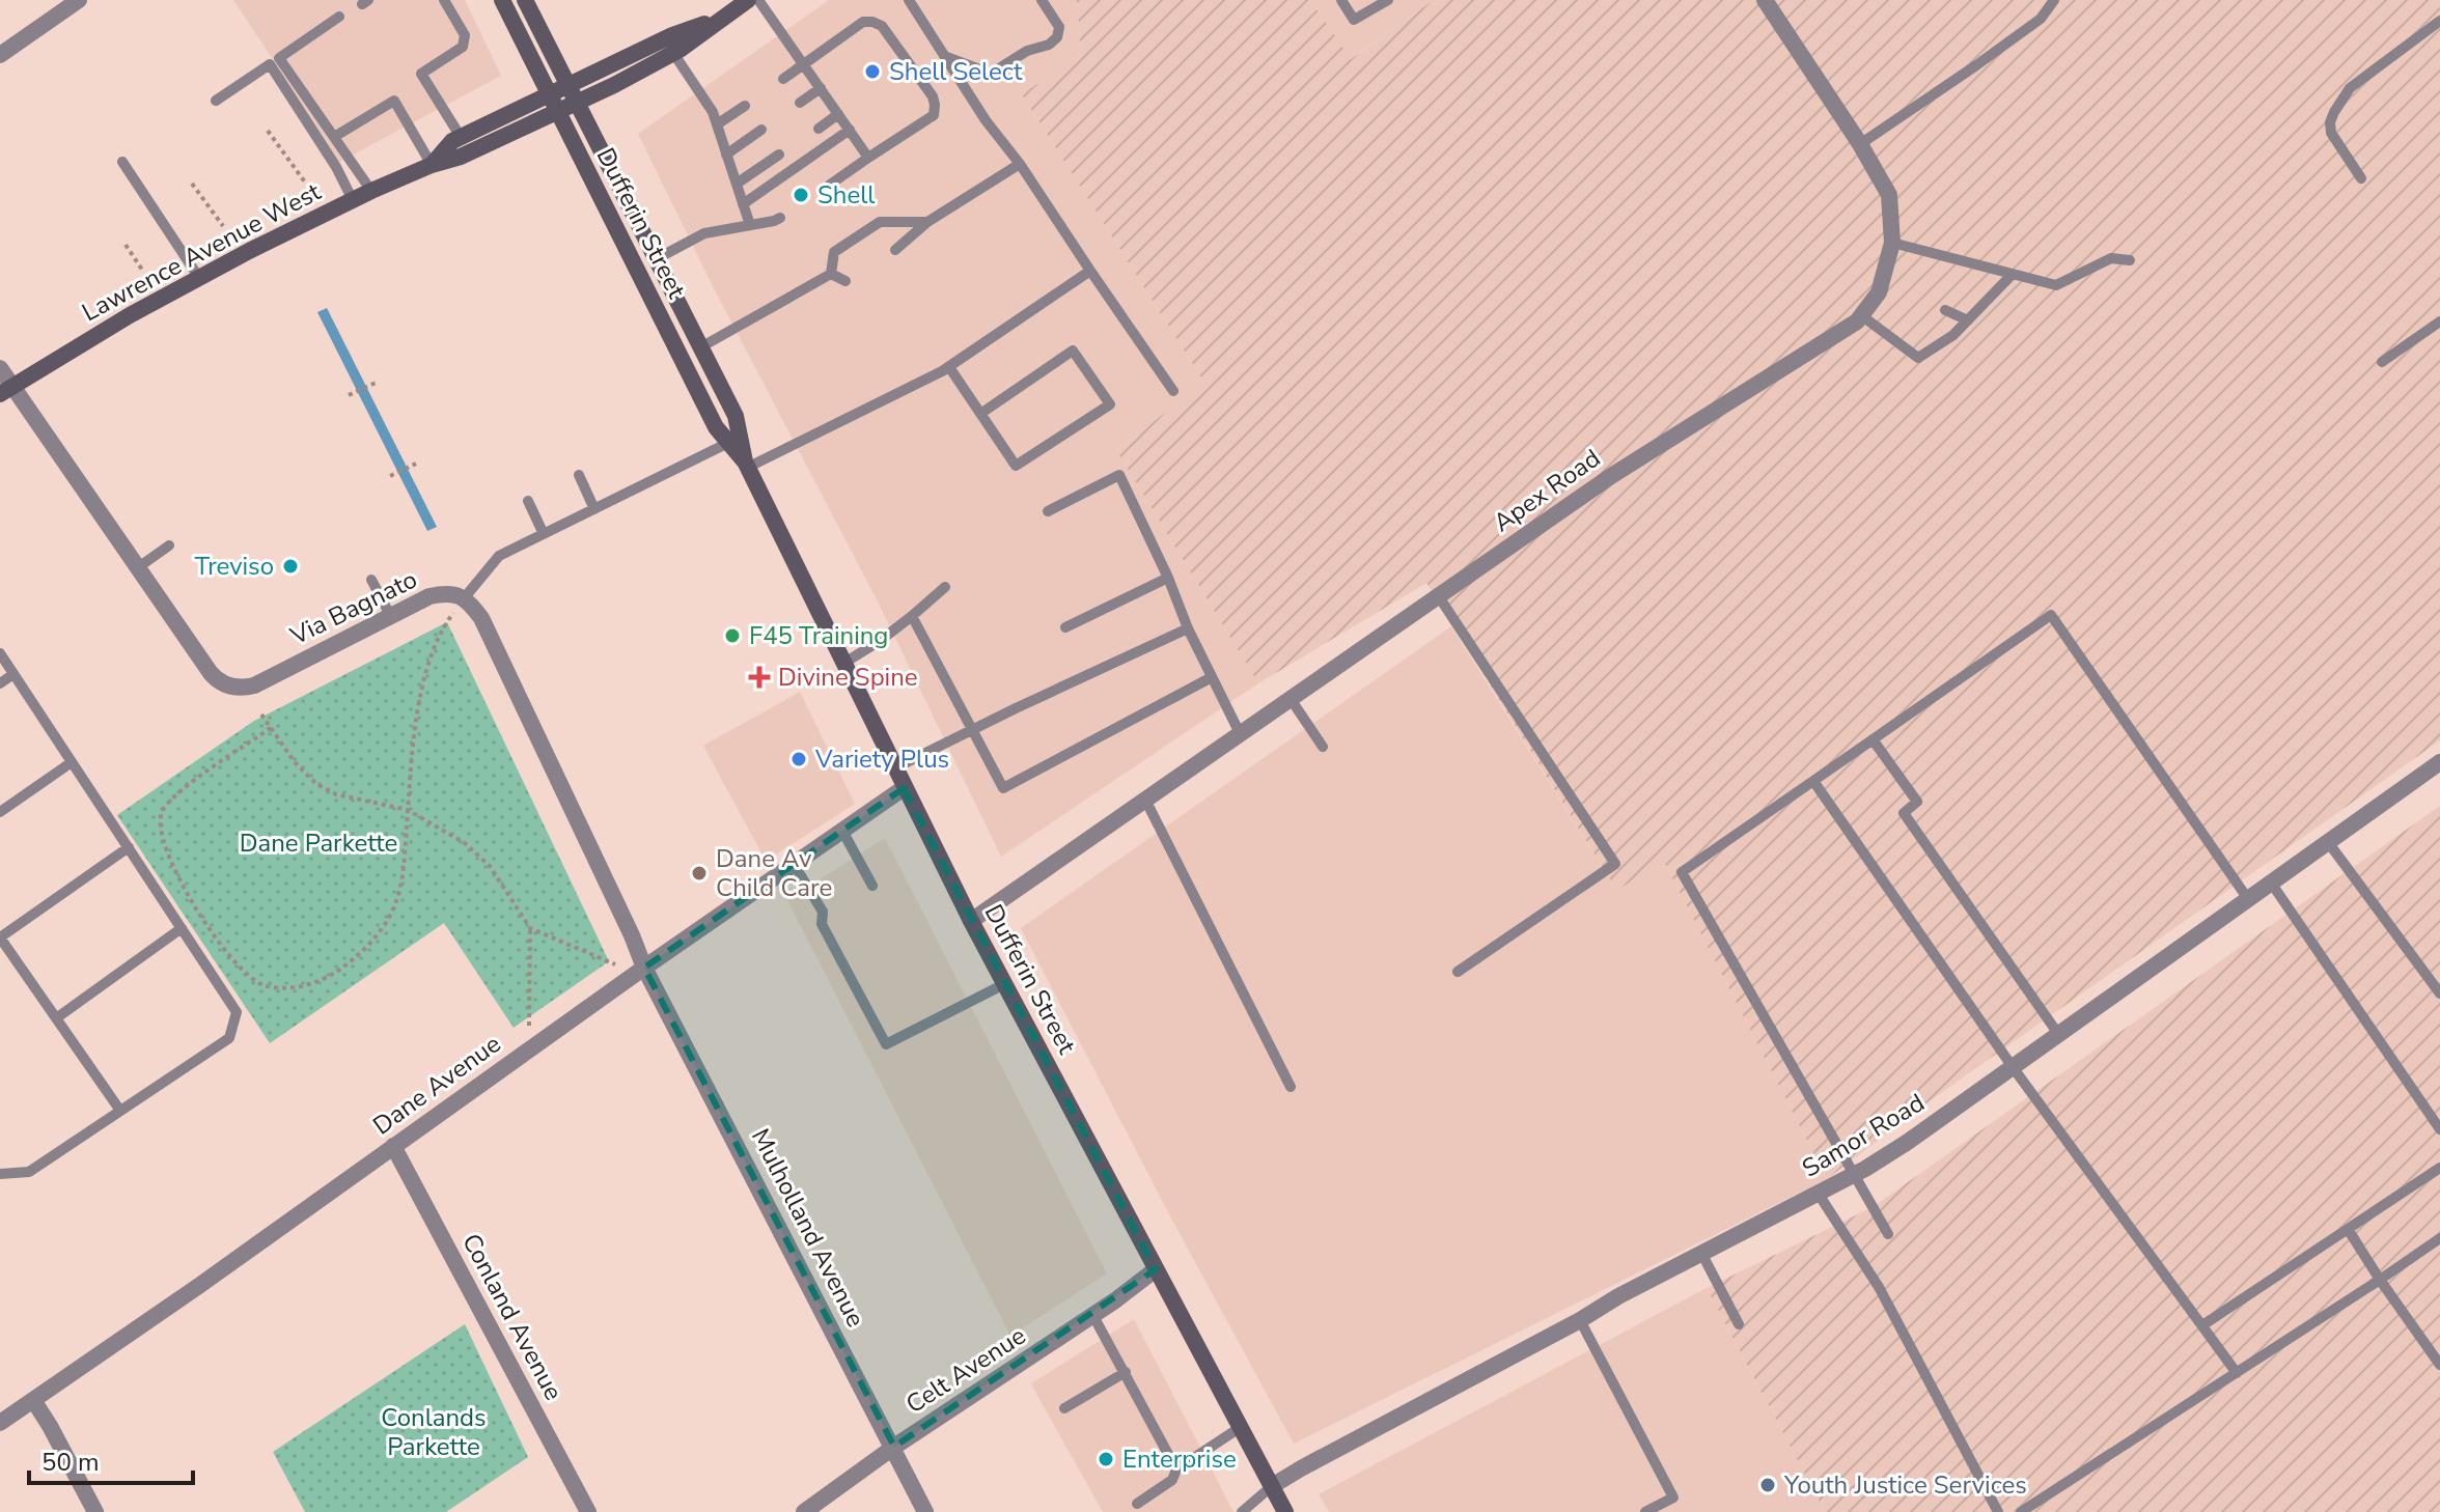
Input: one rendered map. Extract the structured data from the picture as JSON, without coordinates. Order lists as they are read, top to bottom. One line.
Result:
{"streets":{"main road":["Dufferin Street","Lawrence Avenue West"],"street":["Apex Road","Via Bagnato","Dane Avenue","Samor Road","Mulholland Avenue","Conland Avenue","Celt Avenue"]},"crossings":[["Dufferin Street","Lawrence Avenue West"],["Dufferin Street","Apex Road"],["Dufferin Street","Dane Avenue"],["Dufferin Street","Samor Road"],["Dufferin Street","Celt Avenue"],["Lawrence Avenue West","Via Bagnato"],["Dane Avenue","Mulholland Avenue"],["Dane Avenue","Conland Avenue"],["Mulholland Avenue","Celt Avenue"]],"parks":["Dane Parkette","Conlands Parkette"],"places":{"other":["Shell Select","Shell","Treviso","F45 Training","Variety Plus","Dane Av Child Care","Enterprise","Youth Justice Services"],"health":["Divine Spine"]},"scale_bar":"50 m"}
